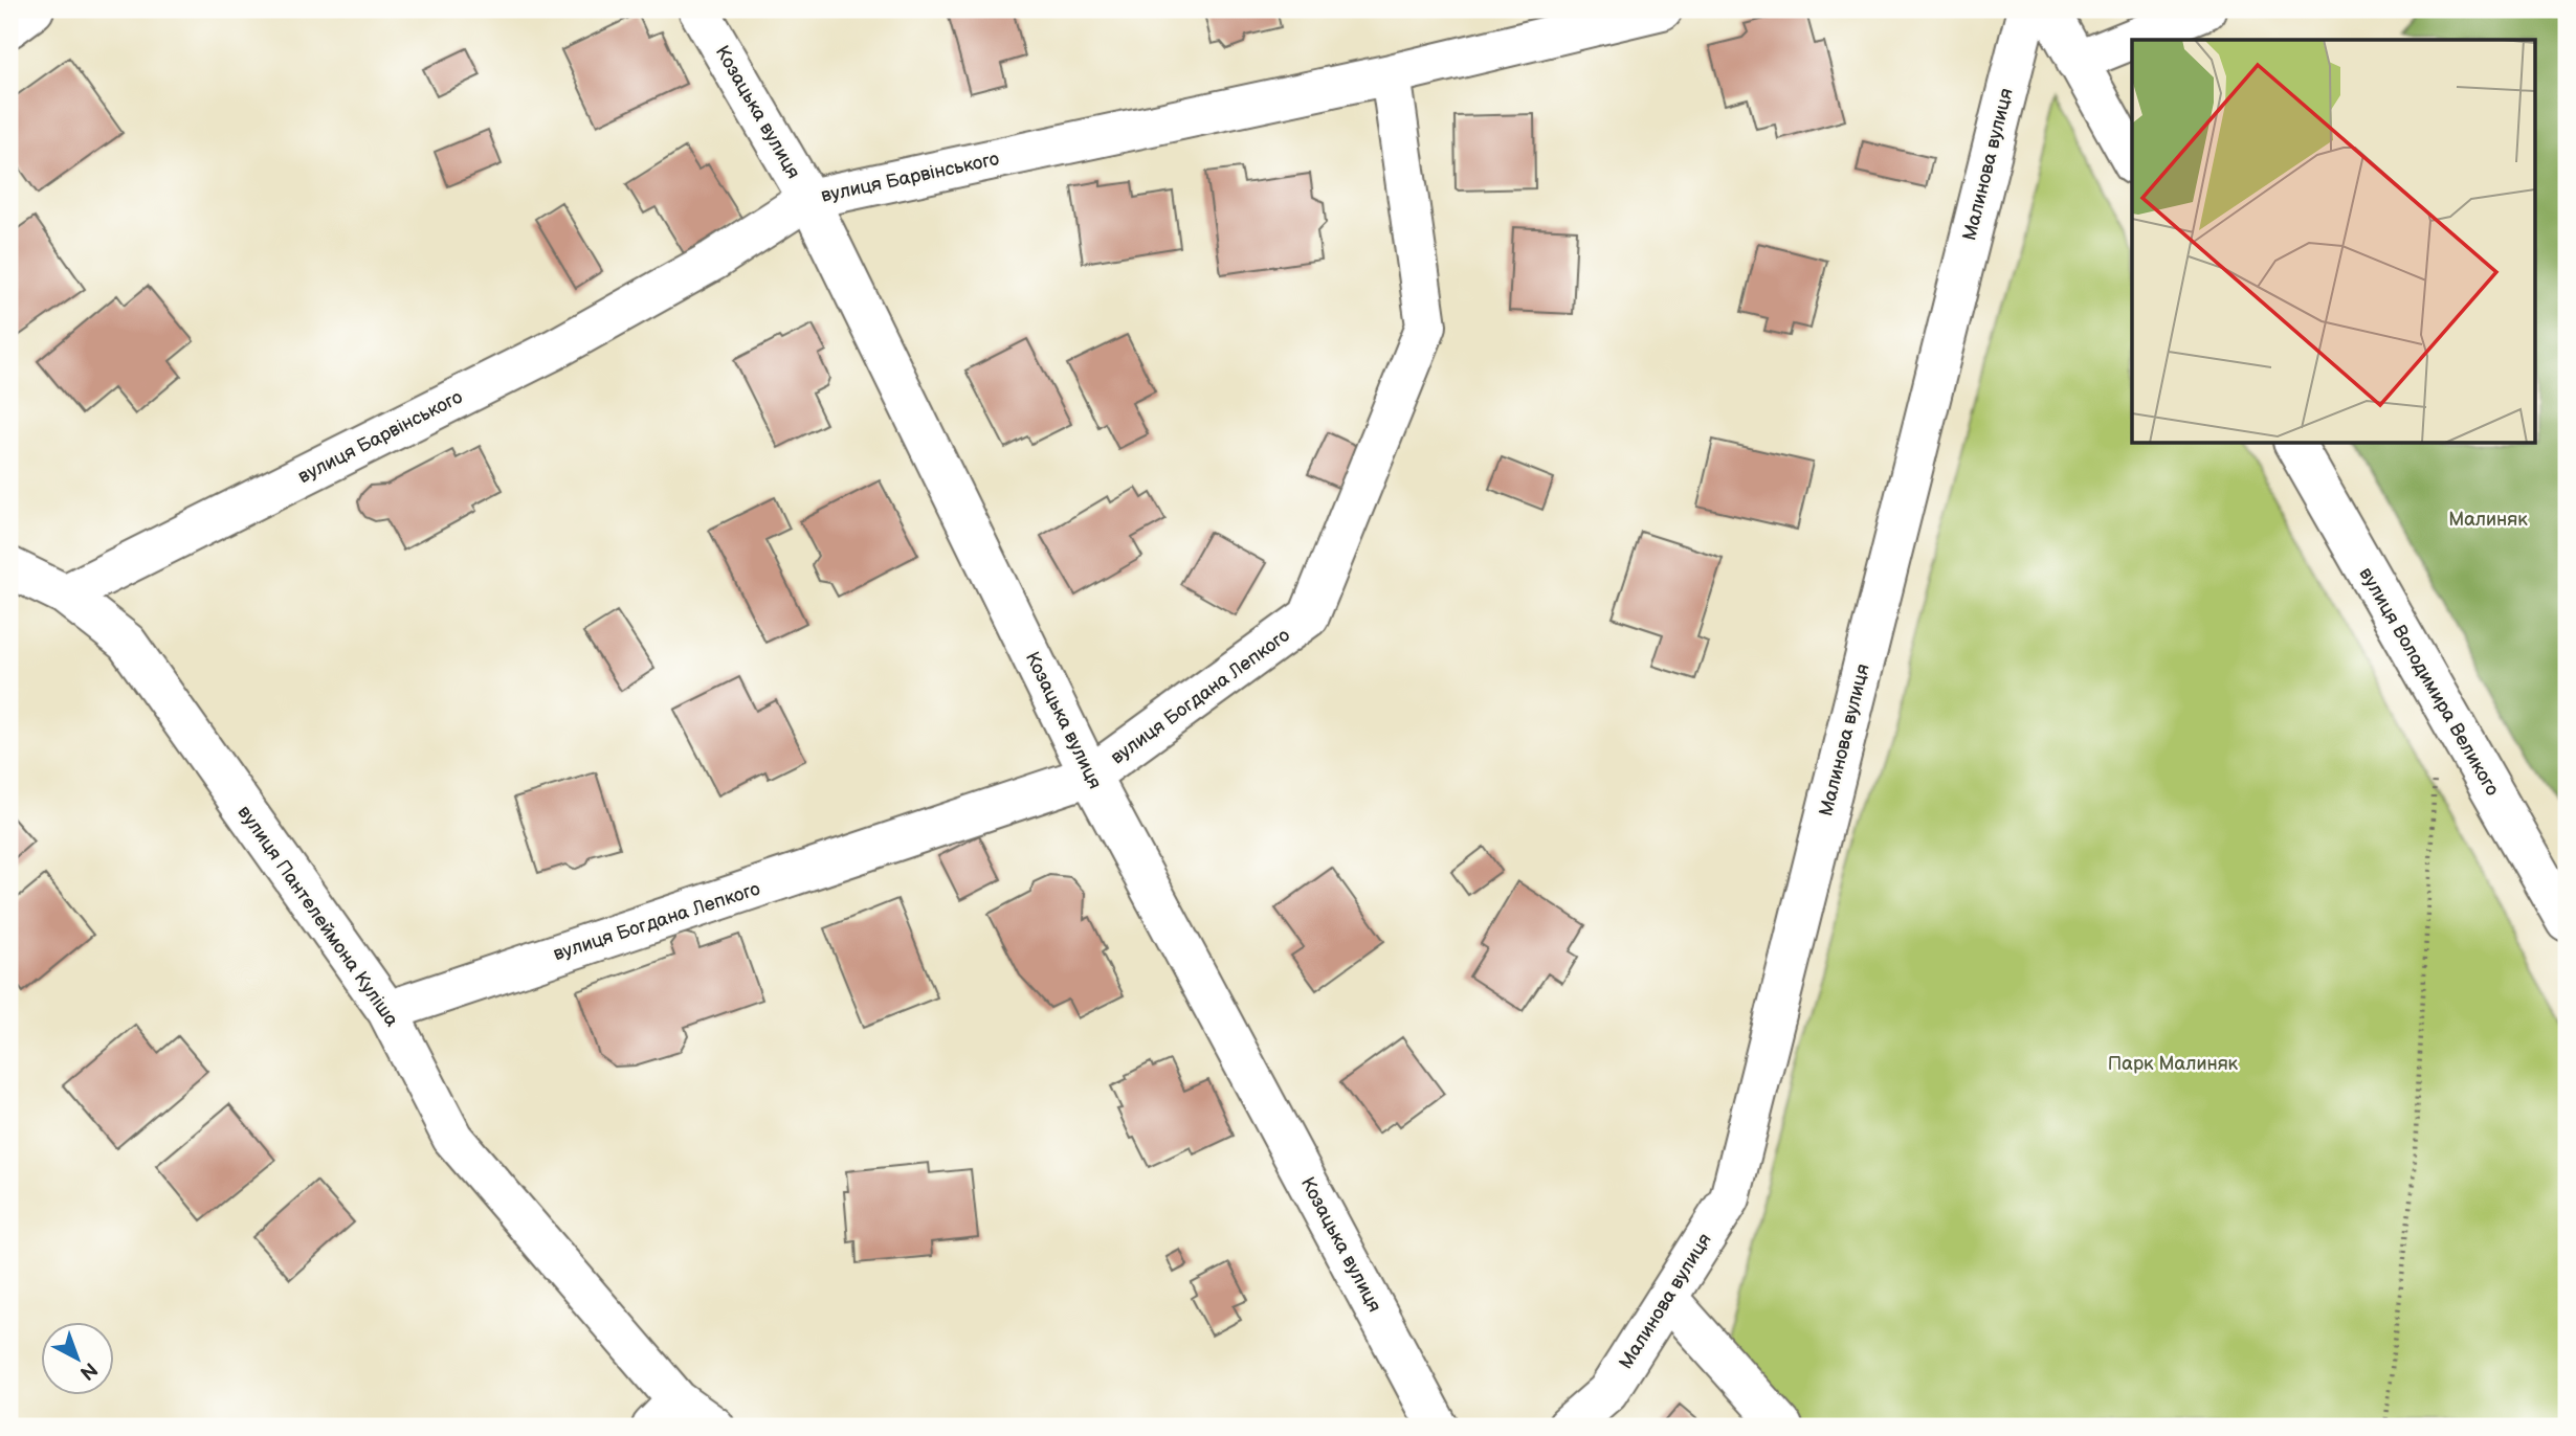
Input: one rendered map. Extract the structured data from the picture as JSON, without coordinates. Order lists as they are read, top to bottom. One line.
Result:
{"streets":{"street":["Козацька вулиця","Малинова вулиця","вулиця Барвінського","вулиця Володимира Великого","вулиця Богдана Лепкого","вулиця Пантелеймона Куліша"]},"crossings":[["Козацька вулиця","вулиця Барвінського"],["Козацька вулиця","вулиця Богдана Лепкого"],["вулиця Барвінського","вулиця Богдана Лепкого"],["вулиця Барвінського","вулиця Пантелеймона Куліша"],["вулиця Богдана Лепкого","вулиця Пантелеймона Куліша"]],"parks":["Малиняк","Парк Малиняк"],"north":"bottom right"}
